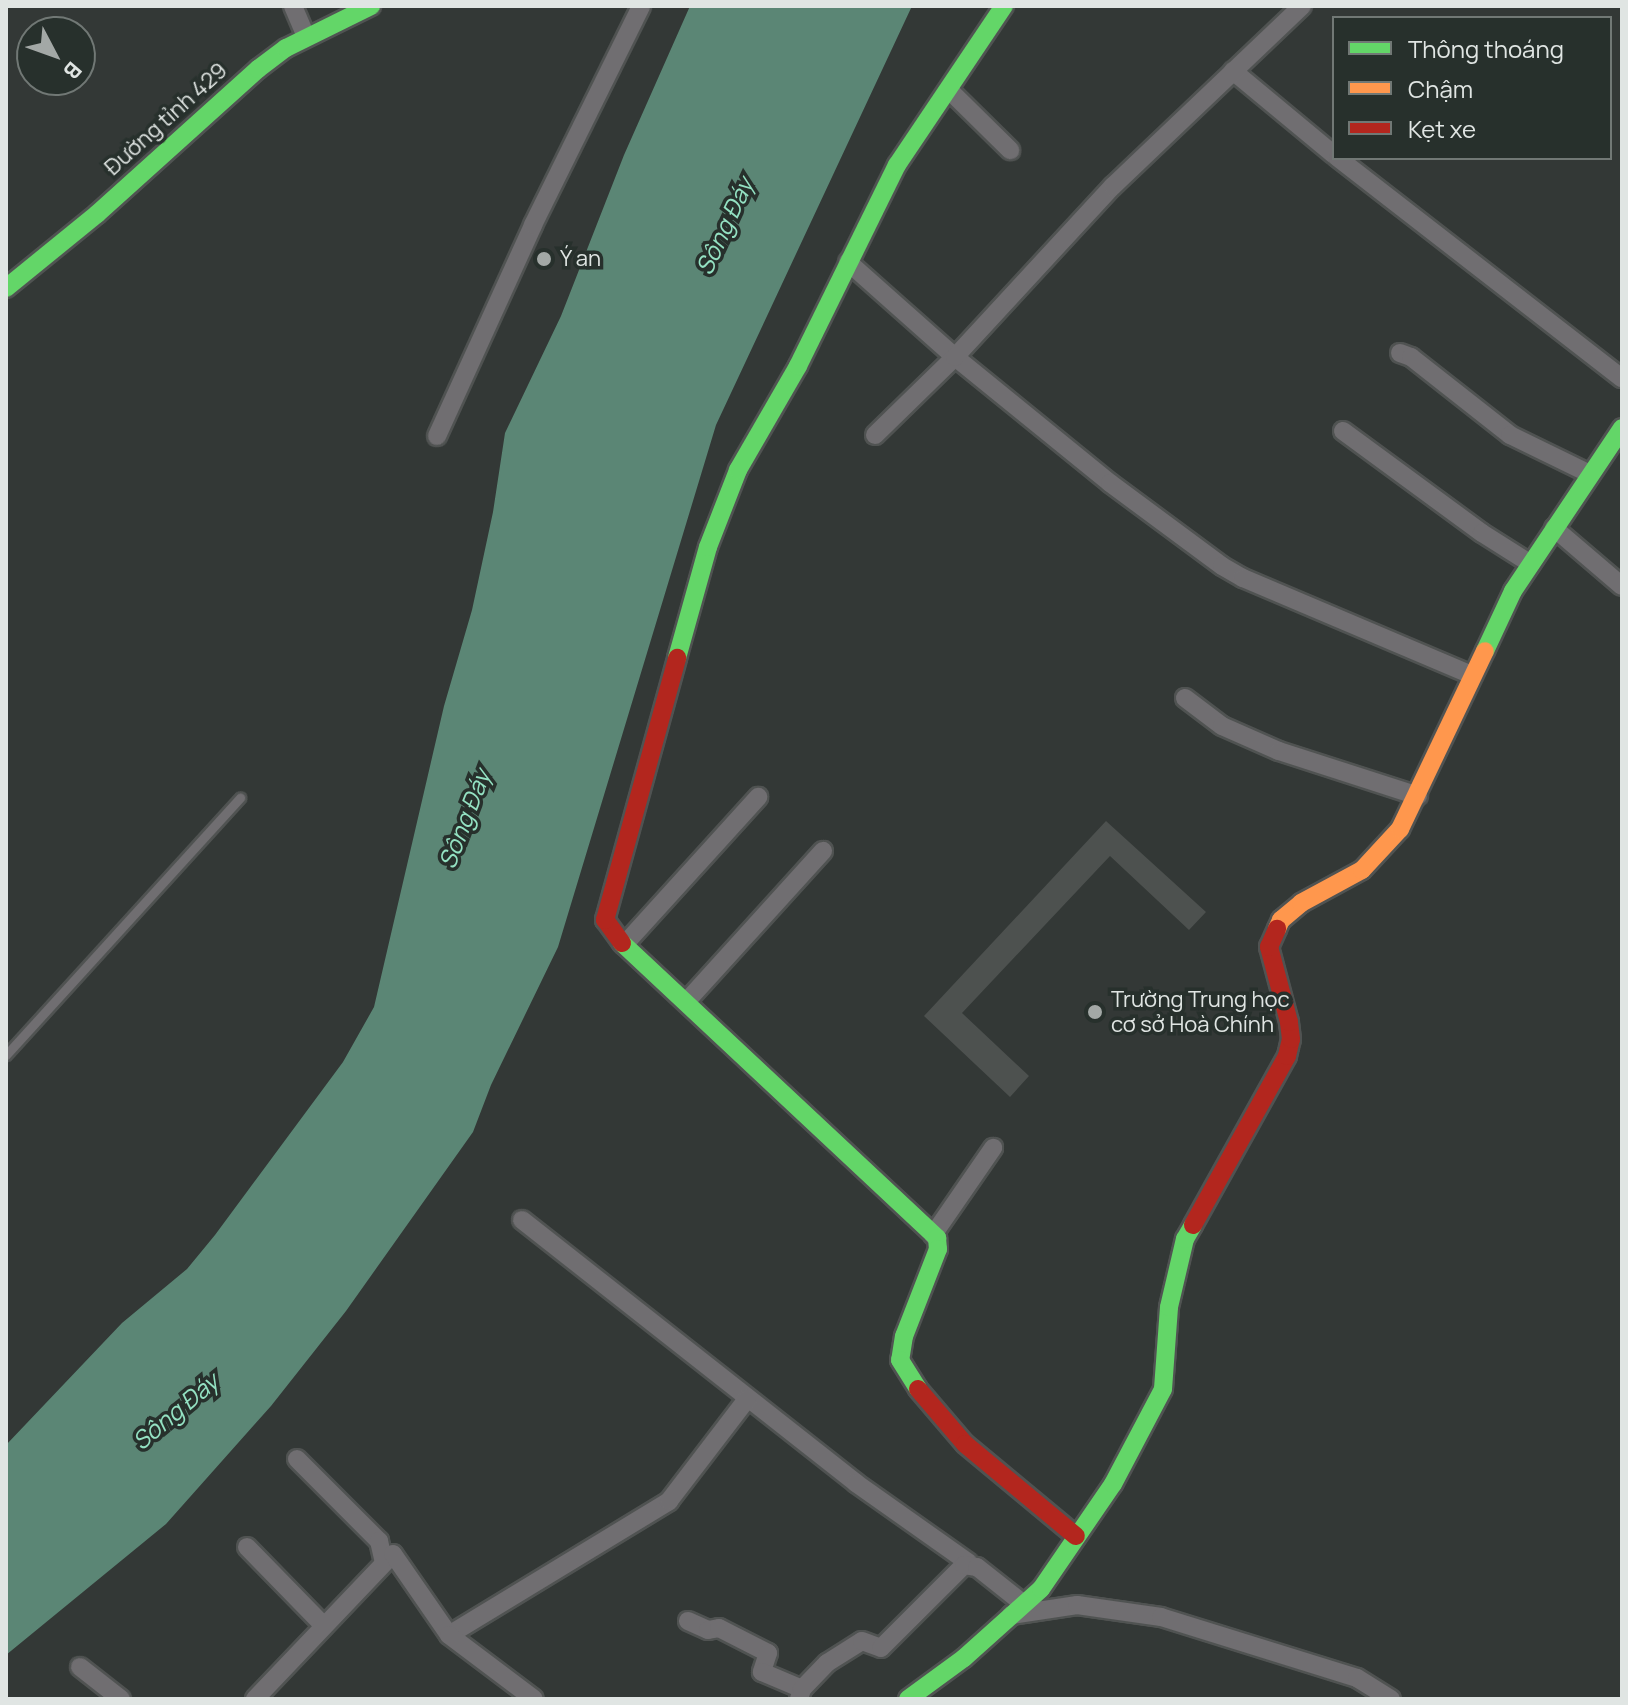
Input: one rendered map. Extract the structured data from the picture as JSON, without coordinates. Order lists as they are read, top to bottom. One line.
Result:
{"streets":{"street":["Đường tỉnh 429"]},"water":["Sông Đáy"],"places":["Ý an","Trường Trung học cơ sở Hoà Chính"],"legend":["Thông thoáng","Chậm","Kẹt xe"],"north":"bottom right"}
